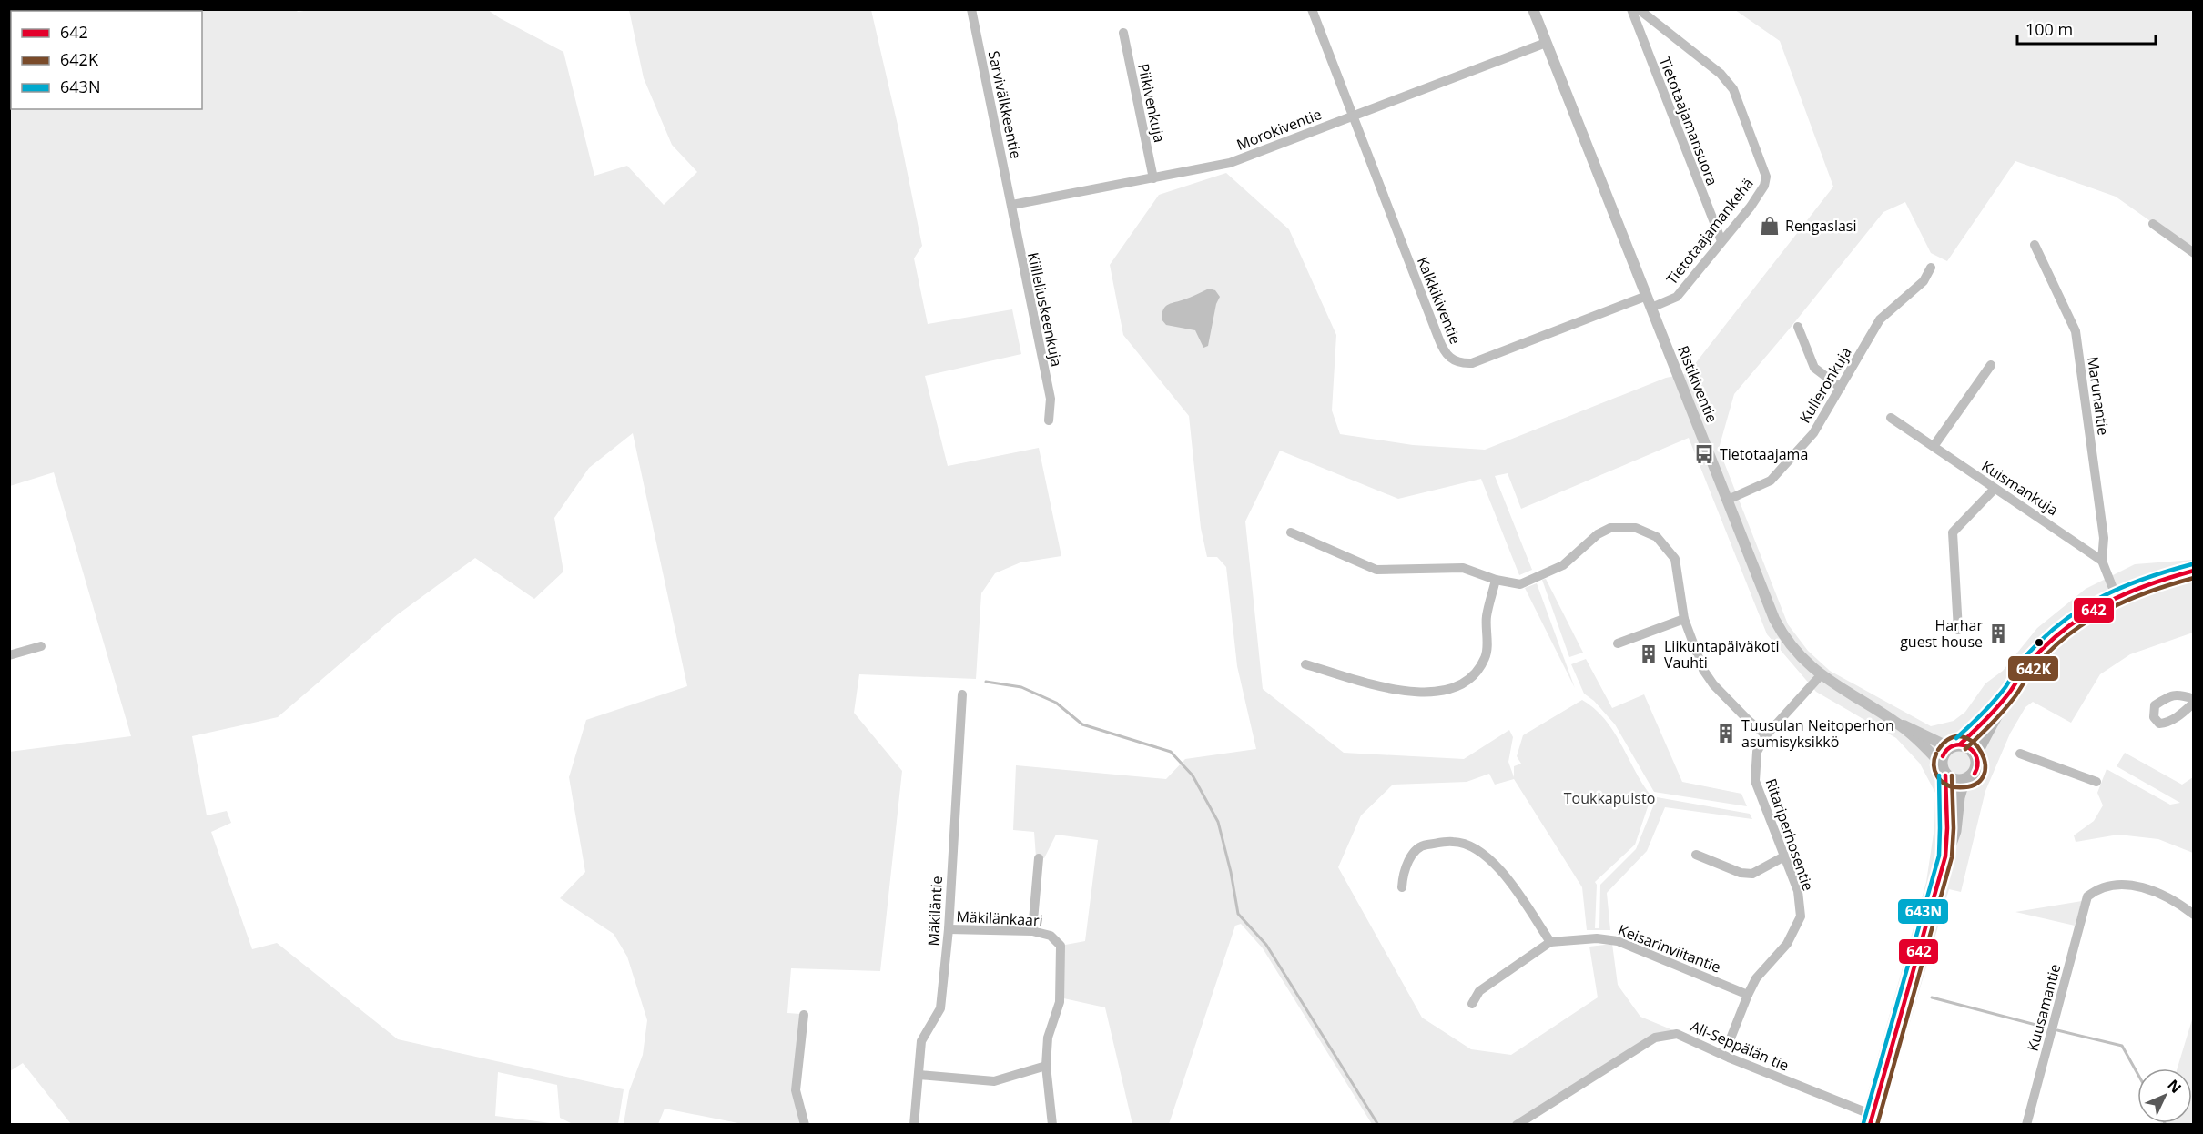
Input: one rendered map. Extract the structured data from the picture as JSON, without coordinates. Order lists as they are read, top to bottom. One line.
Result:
{"streets":{"street":["Piikivenkuja","Sarvivälkkeentie","Tietotaajamansuora","Morokiventie","Tietotaajamankehä","Kalkkikiventie","Kiilleliuskeenkuja","Ristikiventie","Kulleronkuja","Marunantie","Kuismankuja","Ritariperhosentie","Mäkiläntie","Mäkilänkaari","Keisarinviitantie","Kuusamantie","Ali-Seppälän tie"]},"crossings":[["Piikivenkuja","Morokiventie"],["Sarvivälkkeentie","Morokiventie"],["Sarvivälkkeentie","Kiilleliuskeenkuja"],["Tietotaajamansuora","Tietotaajamankehä"],["Morokiventie","Kalkkikiventie"],["Morokiventie","Kiilleliuskeenkuja"],["Morokiventie","Ristikiventie"],["Tietotaajamankehä","Ristikiventie"],["Kalkkikiventie","Ristikiventie"],["Ristikiventie","Kulleronkuja"],["Ristikiventie","Ritariperhosentie"],["Marunantie","Kuismankuja"],["Ritariperhosentie","Keisarinviitantie"],["Mäkiläntie","Mäkilänkaari"]],"parks":["Toukkapuisto"],"places":{"shop":["Rengaslasi"],"bus stop":["Tietotaajama"],"building":["Harhar guest house","Liikuntapäiväkoti Vauhti","Tuusulan Neitoperhon asumisyksikkö"]},"lines":["transit line 643N","transit line 642","transit line 642K"],"legend":["642","642K","643N"],"scale_bar":"100 m","north":"top right"}
